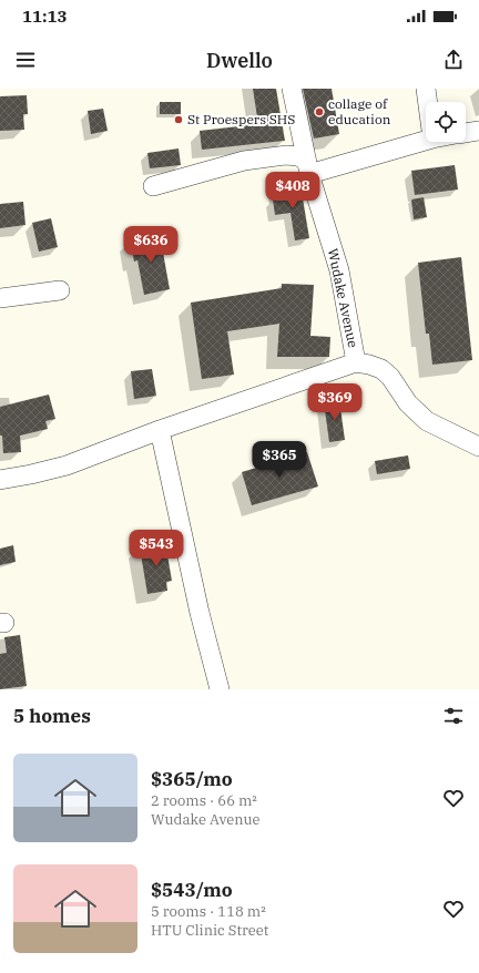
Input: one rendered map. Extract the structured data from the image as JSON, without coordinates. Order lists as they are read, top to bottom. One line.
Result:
{"streets":{"street":["Wudake Avenue"]},"places":["collage of education","St Proespers SHS"],"page":{"status":"11:13","header":"Dwello","price":["$408","$636","$369","$365","$543"],"heading":"5 homes","list":[{"name":"$365/mo","note":"2 rooms · 66 m² · Wudake Avenue"},{"name":"$543/mo","note":"5 rooms · 118 m² · HTU Clinic Street"}]}}
